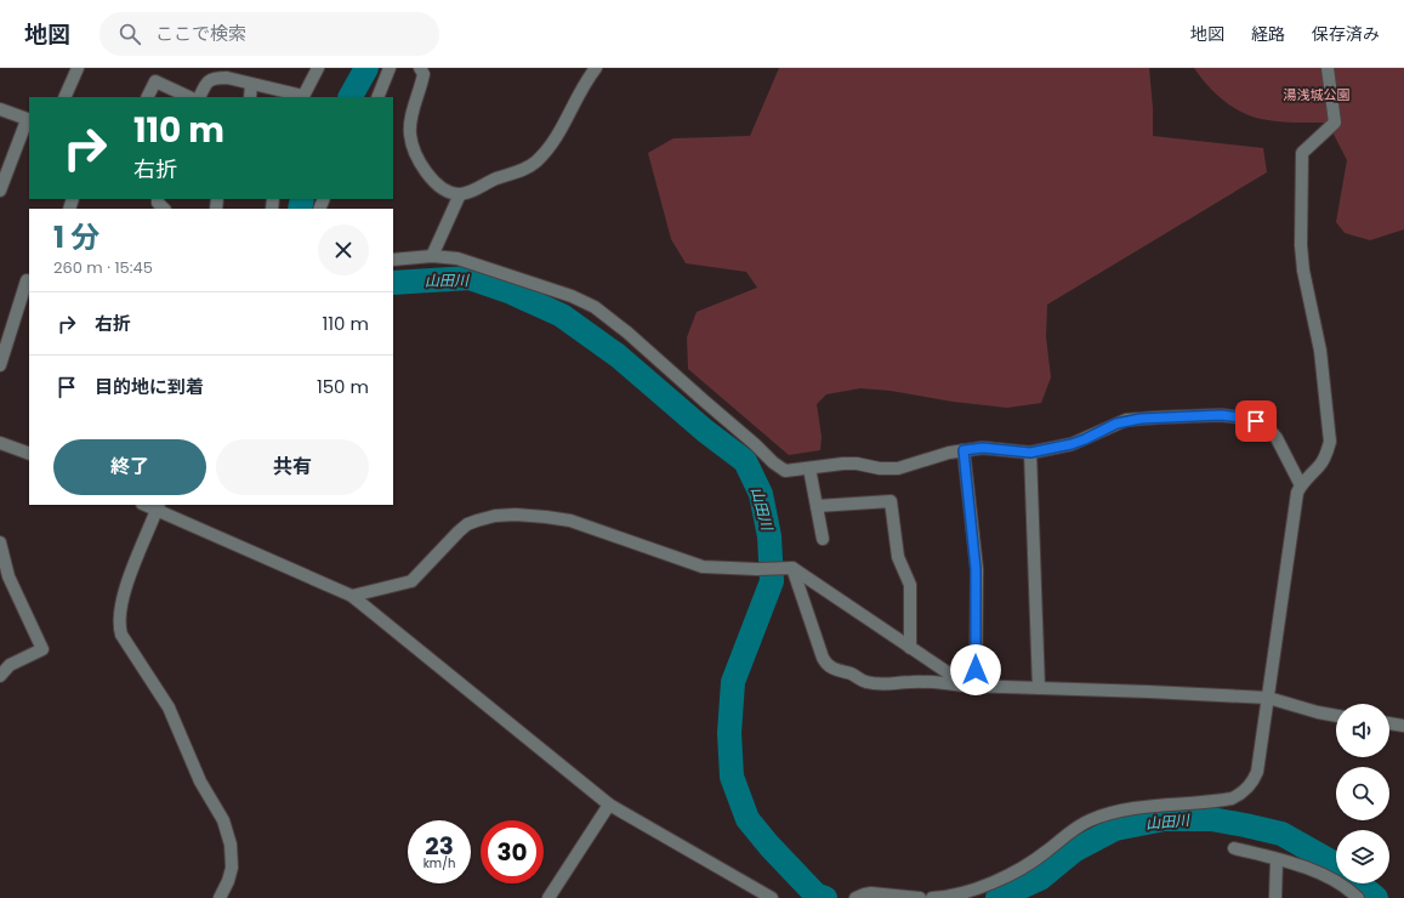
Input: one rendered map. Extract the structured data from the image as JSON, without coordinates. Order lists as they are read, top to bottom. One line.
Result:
{"water":["山田川"],"parks":["湯浅城公園"],"page":{"header":"地図","search":"ここで検索","nav":["地図","経路","保存済み"],"turn":["110 m","右折"],"heading":["1 分","260 m · 15:45"],"list":[{"name":"右折","value":"110 m"},{"name":"目的地に到着","value":"150 m"}],"buttons":["終了","共有"],"speed":"23 km/h","limit":"30"}}
